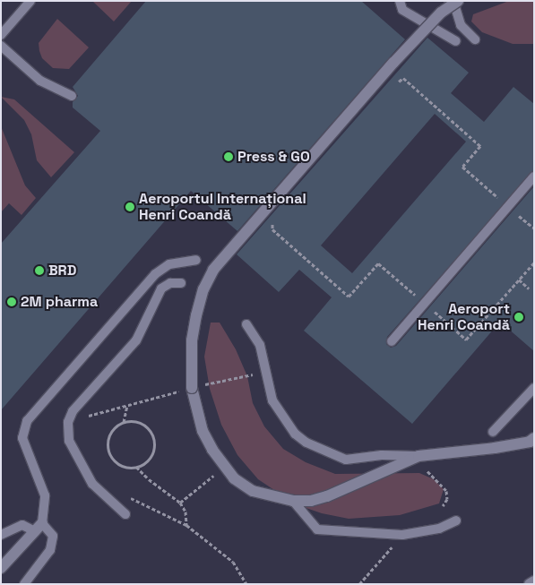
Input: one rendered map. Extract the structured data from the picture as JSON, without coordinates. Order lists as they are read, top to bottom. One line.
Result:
{"places":["Press & GO","Aeroportul Internațional Henri Coandă","BRD","2M pharma","Aeroport Henri Coandă"]}
